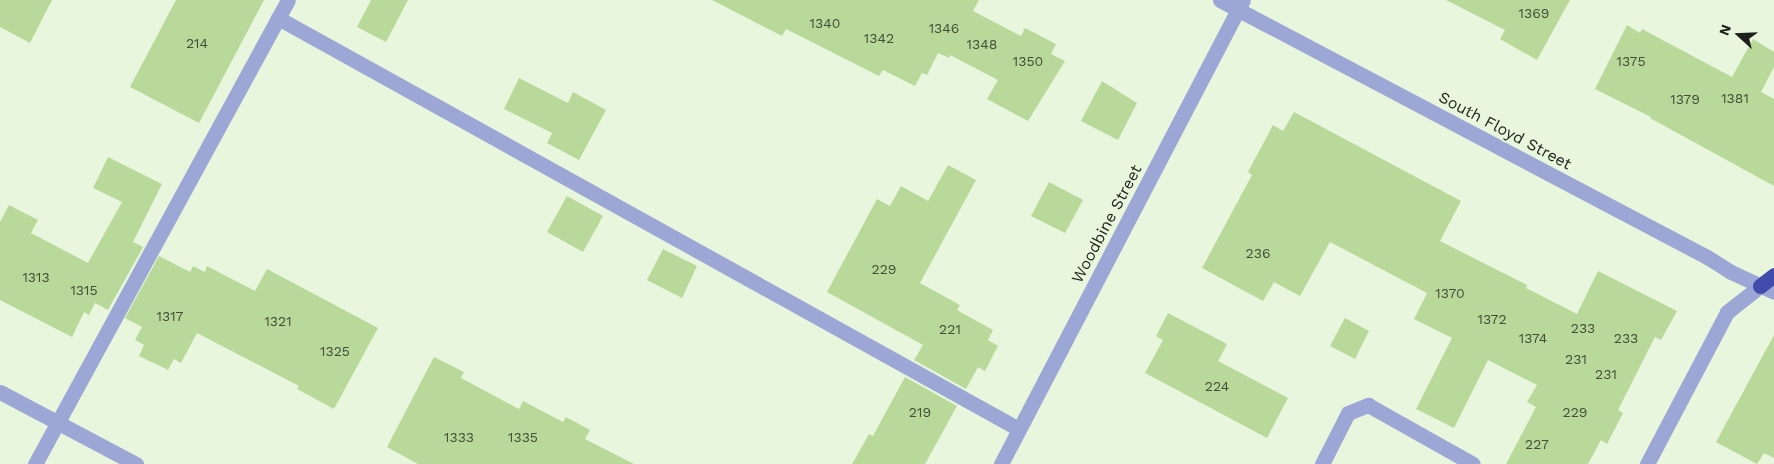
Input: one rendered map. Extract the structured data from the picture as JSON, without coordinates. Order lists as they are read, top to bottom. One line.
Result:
{"streets":{"street":["South Floyd Street","Woodbine Street"]},"crossings":[["South Floyd Street","Woodbine Street"]],"house_numbers":["1369","1340","1346","1342","214","1348","1350","1375","1381","1379","236","229","1313","1315","1370","1317","1372","1321","233","221","1374","233","1325","231","231","224","219","229","1333","1335","227"],"north":"left"}
